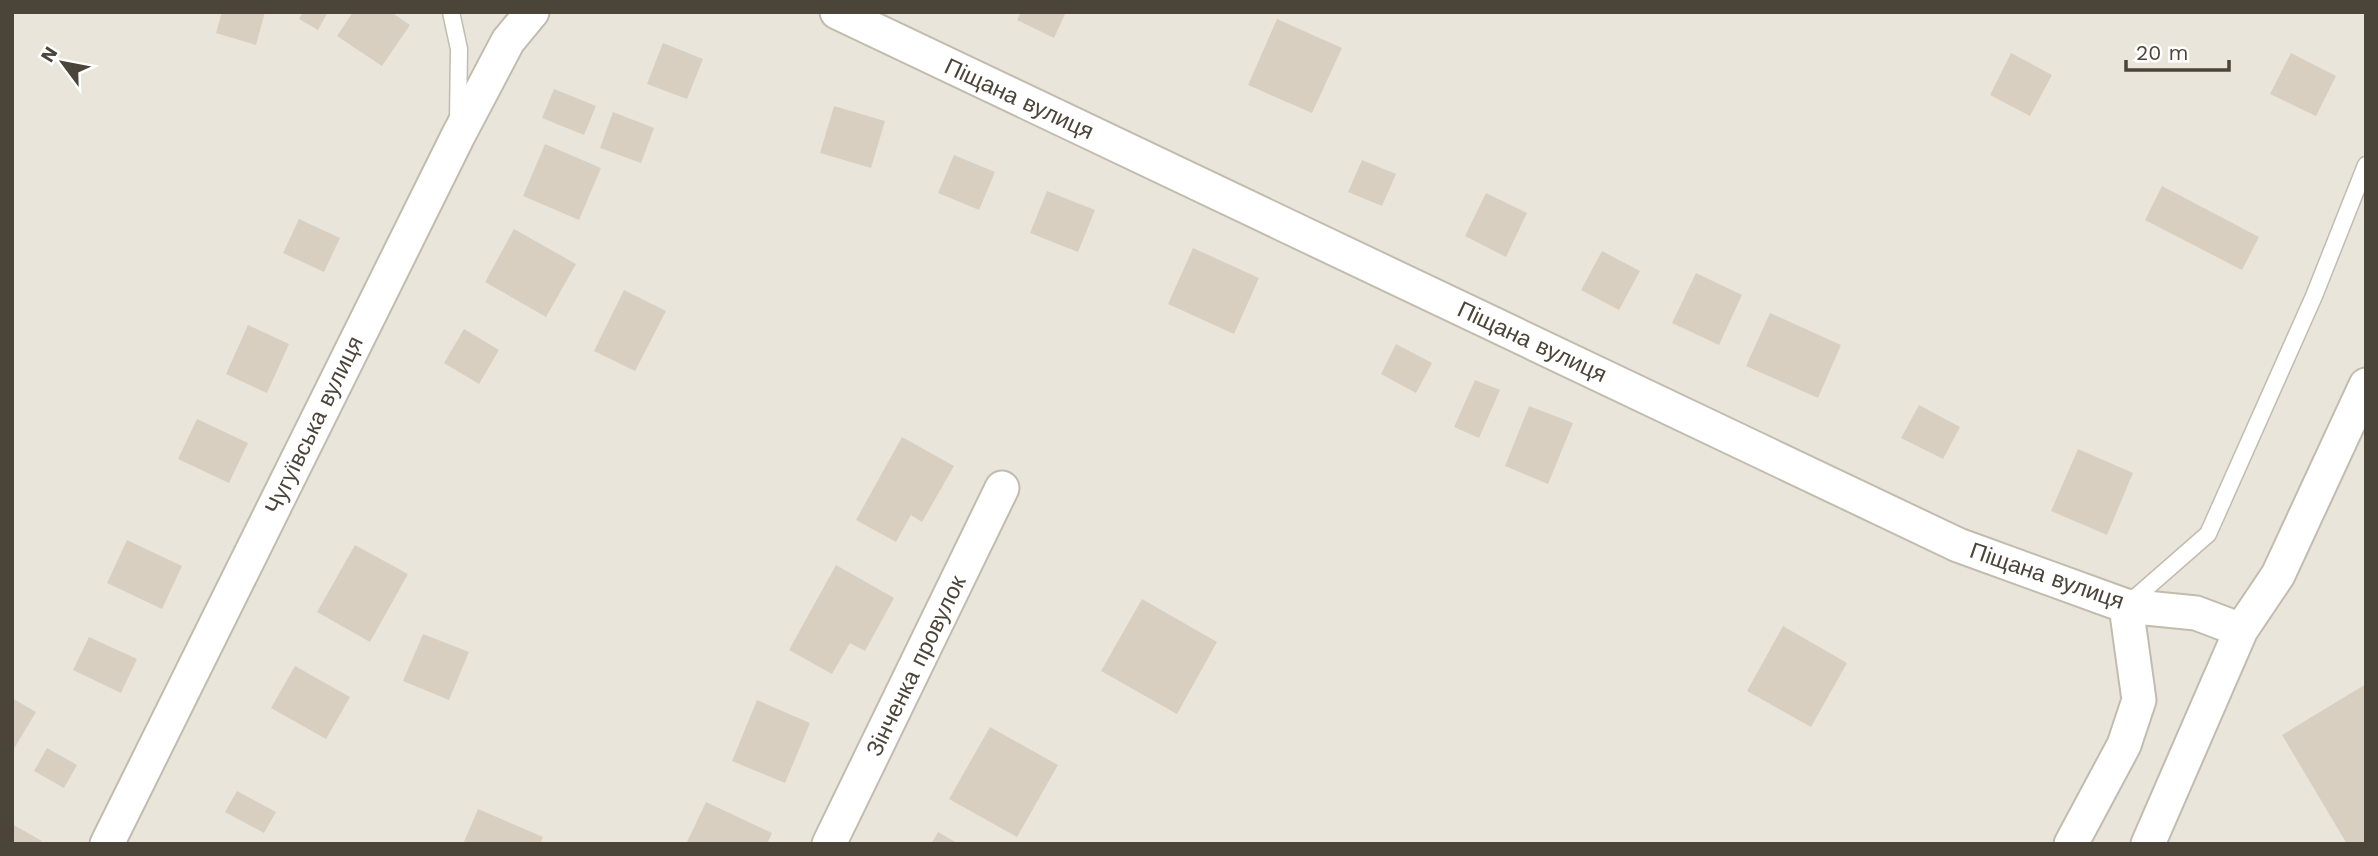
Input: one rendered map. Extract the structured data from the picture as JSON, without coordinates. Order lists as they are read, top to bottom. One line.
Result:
{"streets":{"street":["Піщана вулиця","Чугуївська вулиця","Зінченка провулок"]},"scale_bar":"20 m","north":"top left"}
